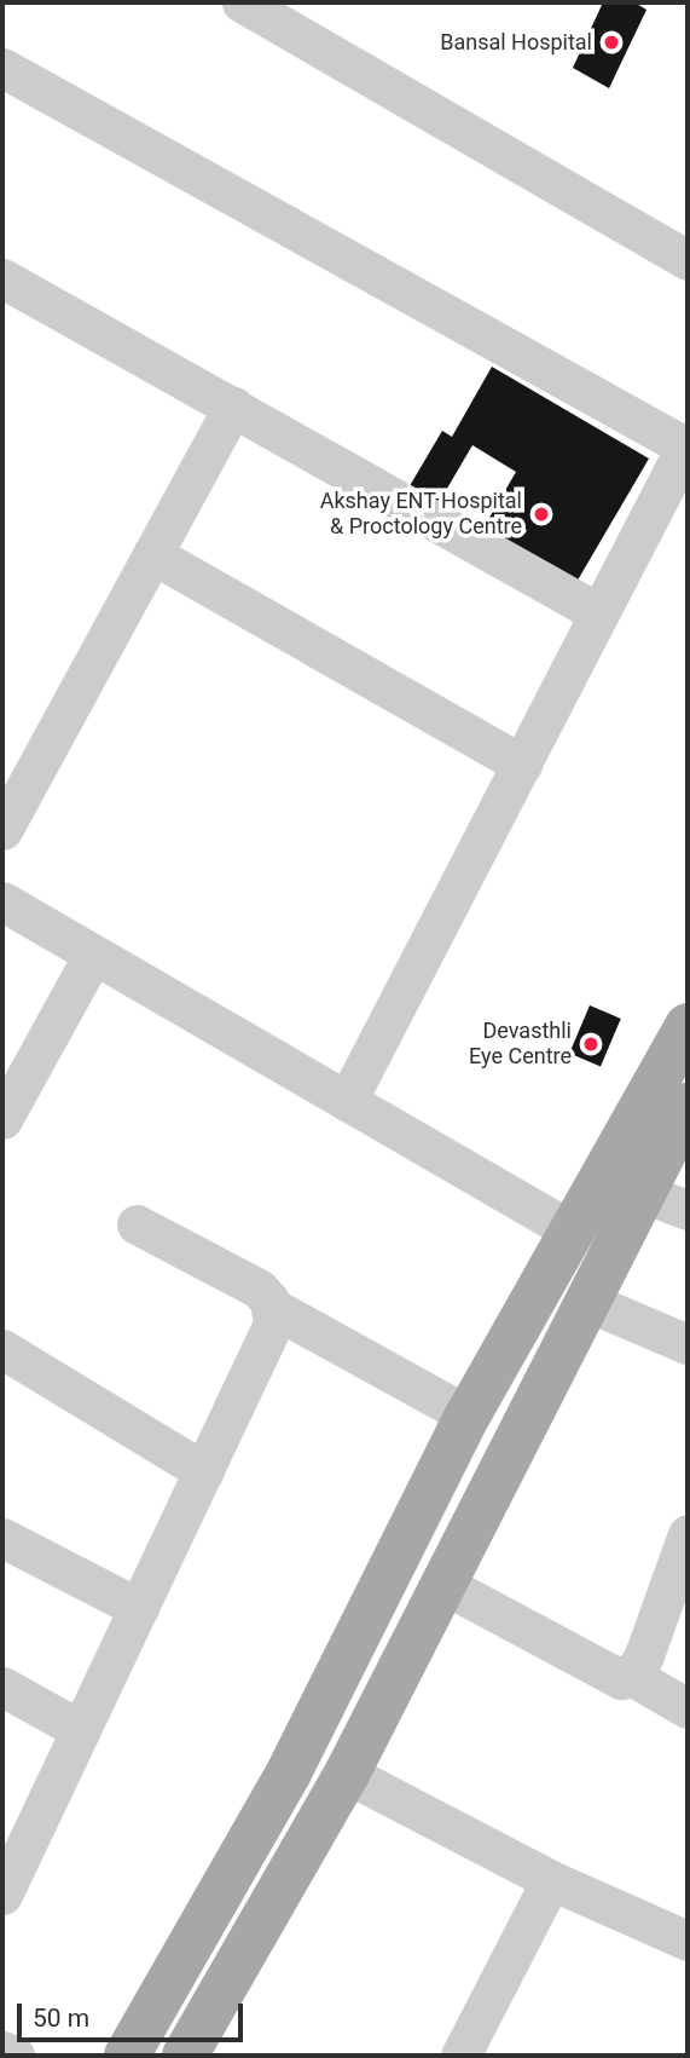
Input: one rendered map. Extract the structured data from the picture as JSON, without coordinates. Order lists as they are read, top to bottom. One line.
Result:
{"places":["Bansal Hospital","Akshay ENT Hospital & Proctology Centre","Devasthli Eye Centre"],"scale_bar":"50 m"}
